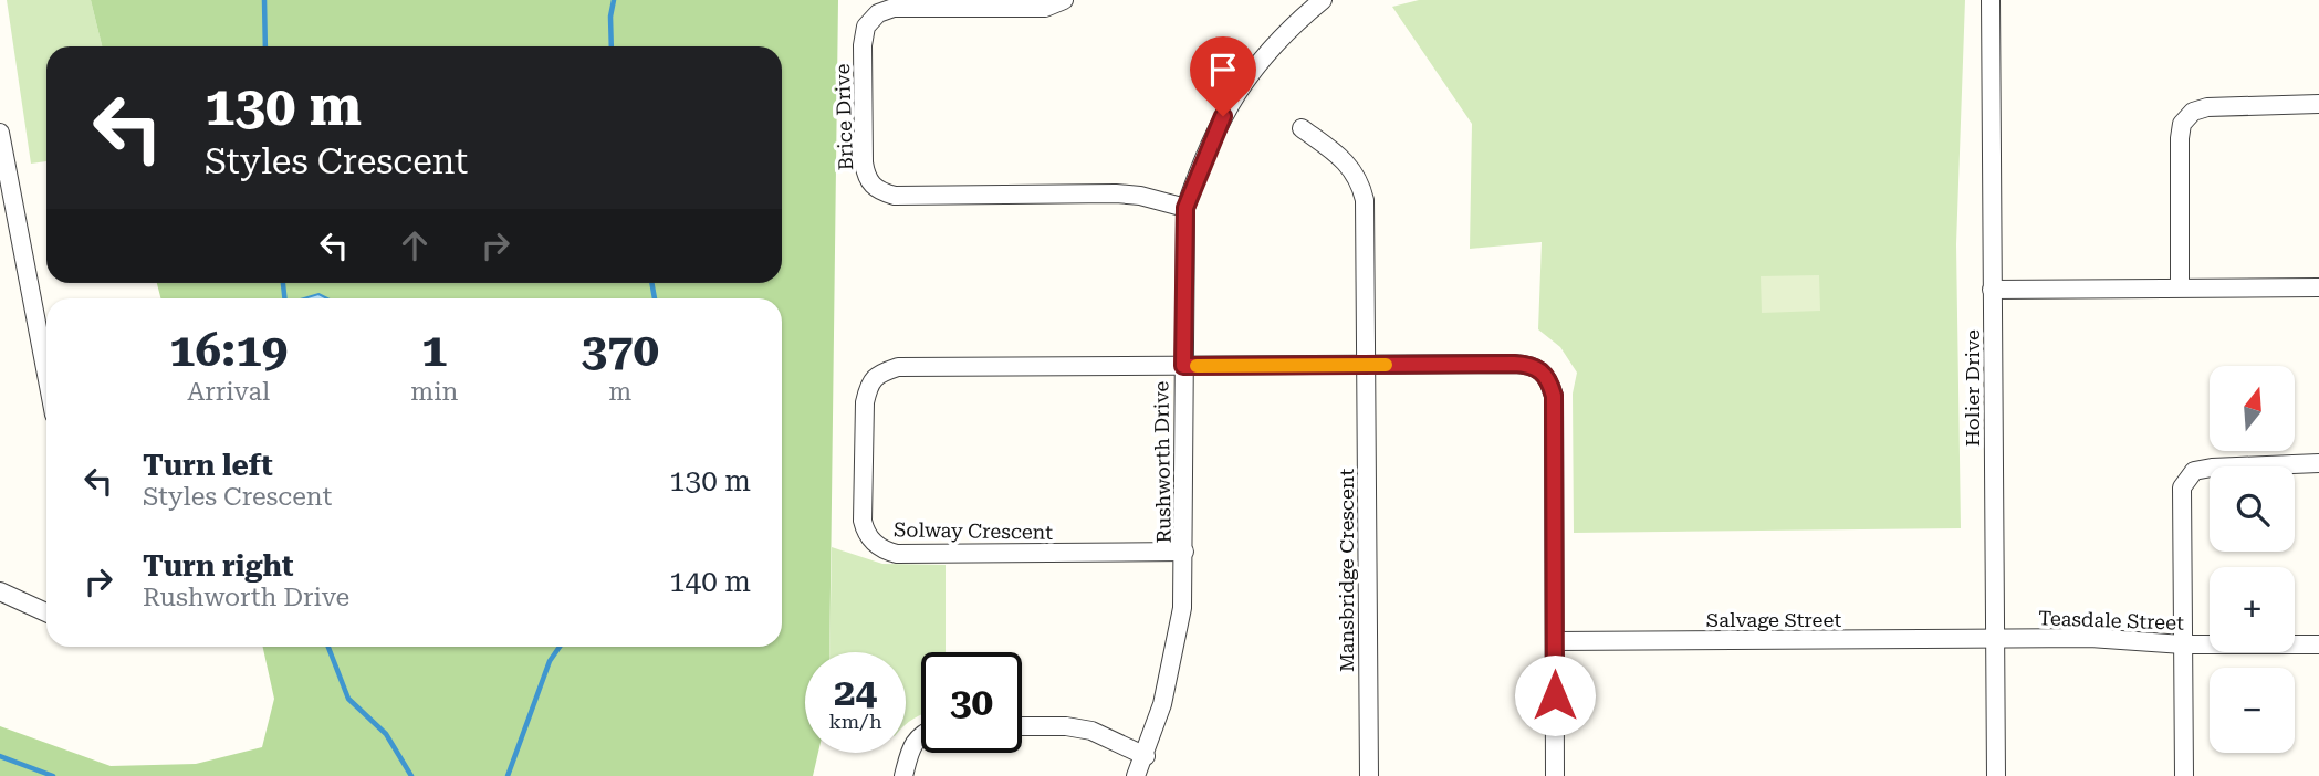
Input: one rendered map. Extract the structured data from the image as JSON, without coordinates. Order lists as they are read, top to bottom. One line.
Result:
{"streets":{"street":["Brice Drive","Holier Drive","Rushworth Drive","Solway Crescent","Mansbridge Crescent","Salvage Street","Teasdale Street"]},"crossings":[["Brice Drive","Rushworth Drive"],["Holier Drive","Salvage Street"],["Holier Drive","Teasdale Street"],["Rushworth Drive","Solway Crescent"],["Salvage Street","Teasdale Street"]],"north":"top","page":{"turn":["130 m","Styles Crescent"],"eta":["16:19","Arrival","1","min","370","m"],"map_buttons":["+","−"],"list":[{"name":"Turn left","note":"Styles Crescent","value":"130 m"},{"name":"Turn right","note":"Rushworth Drive","value":"140 m"}],"speed":"24 km/h","limit":"30"}}
